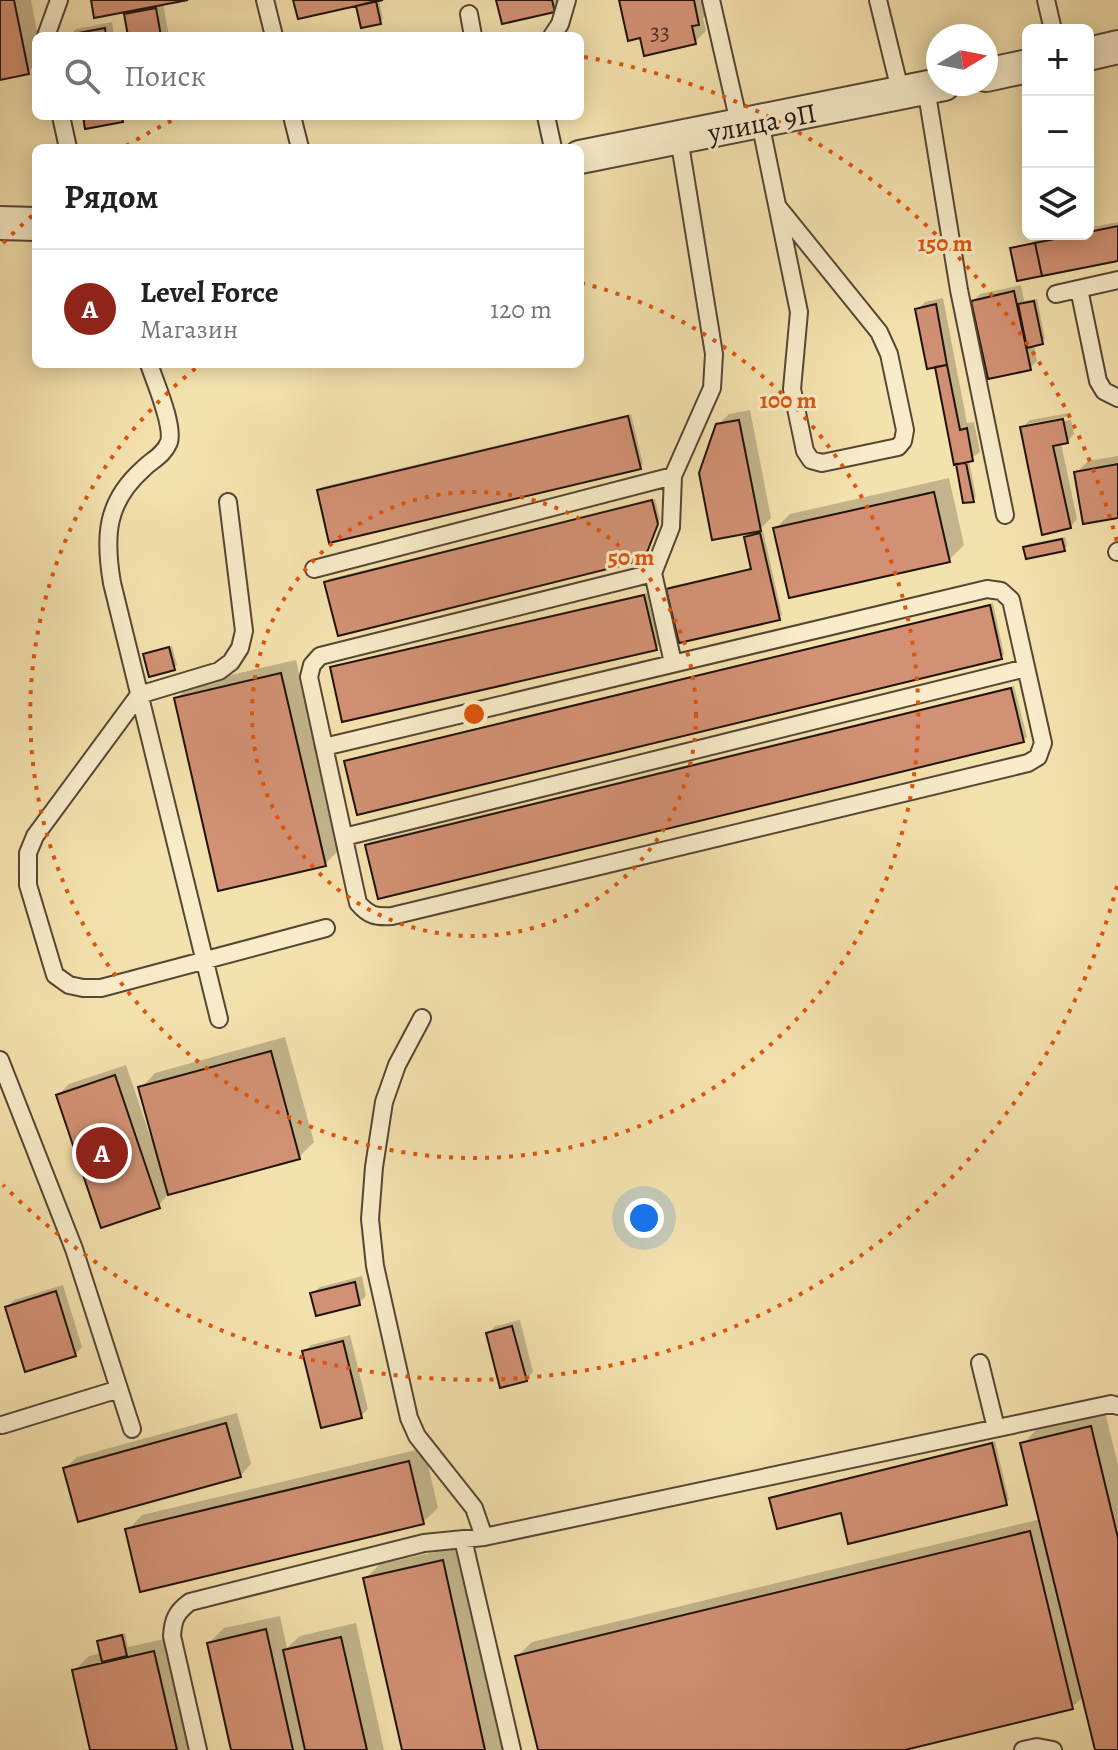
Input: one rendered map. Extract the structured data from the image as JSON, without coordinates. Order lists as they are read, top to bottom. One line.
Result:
{"streets":{"street":["улица 9П"]},"house_numbers":["33"],"north":"right","page":{"map_buttons":["+","−"],"search":"Поиск","heading":"Рядом","list":[{"mark":"A","name":"Level Force","note":"Магазин","value":"120 m"}],"pins":"A"},"rings":["150 m","100 m","50 m"]}
